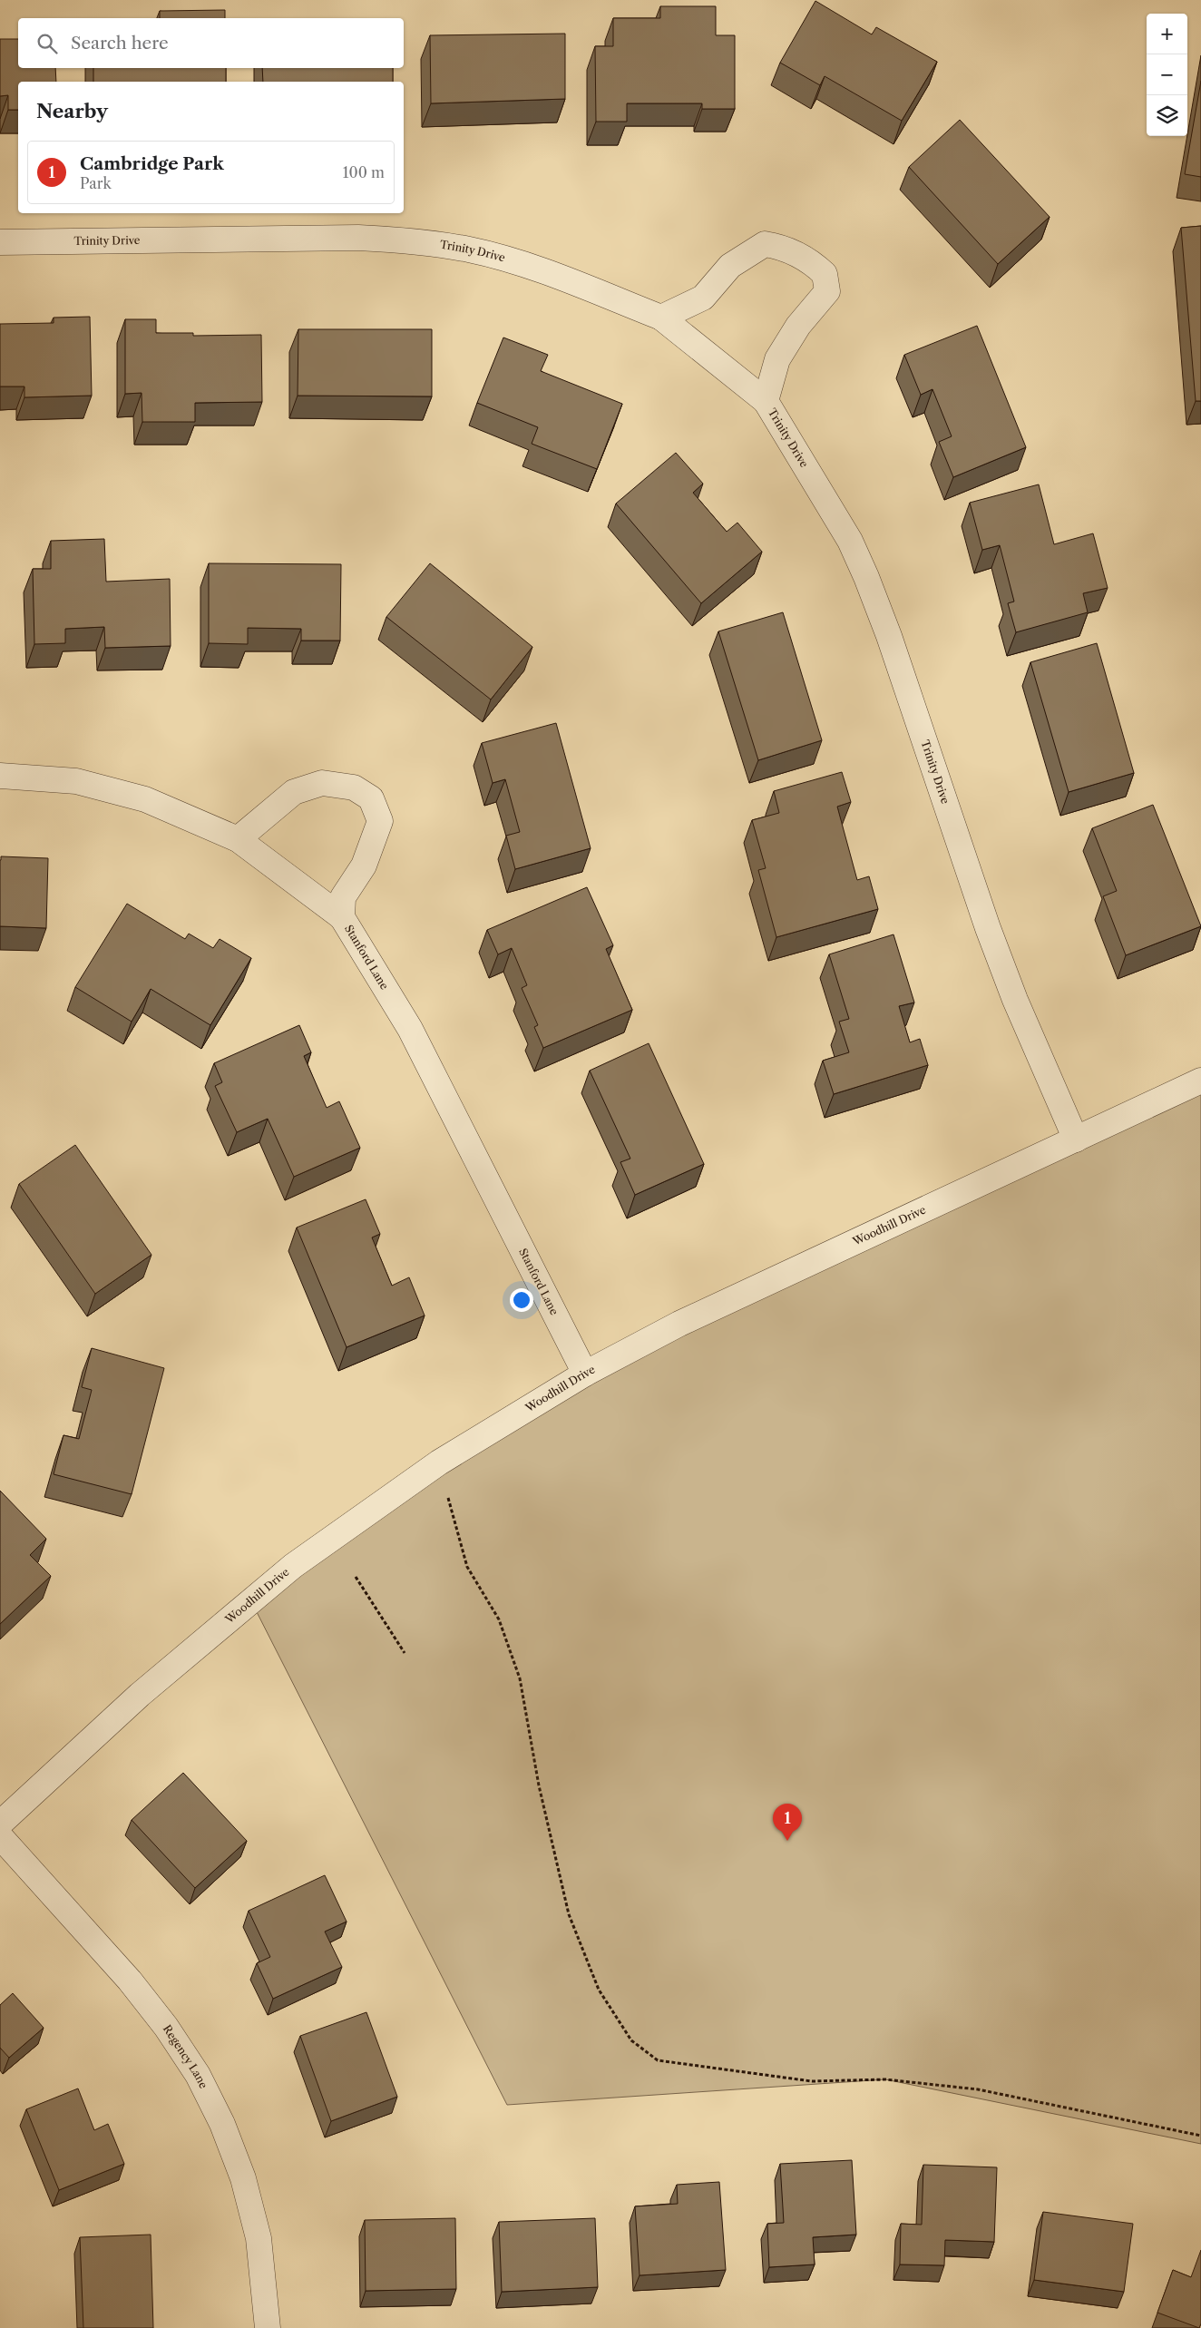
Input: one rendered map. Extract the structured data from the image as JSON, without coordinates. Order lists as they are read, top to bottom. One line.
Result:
{"streets":{"street":["Trinity Drive","Stanford Lane","Woodhill Drive","Regency Lane"]},"crossings":[["Trinity Drive","Woodhill Drive"],["Stanford Lane","Woodhill Drive"]],"page":{"map_buttons":["+","−"],"search":"Search here","heading":"Nearby","list":[{"mark":"1","name":"Cambridge Park","note":"Park","value":"100 m"}],"pins":"1"}}
